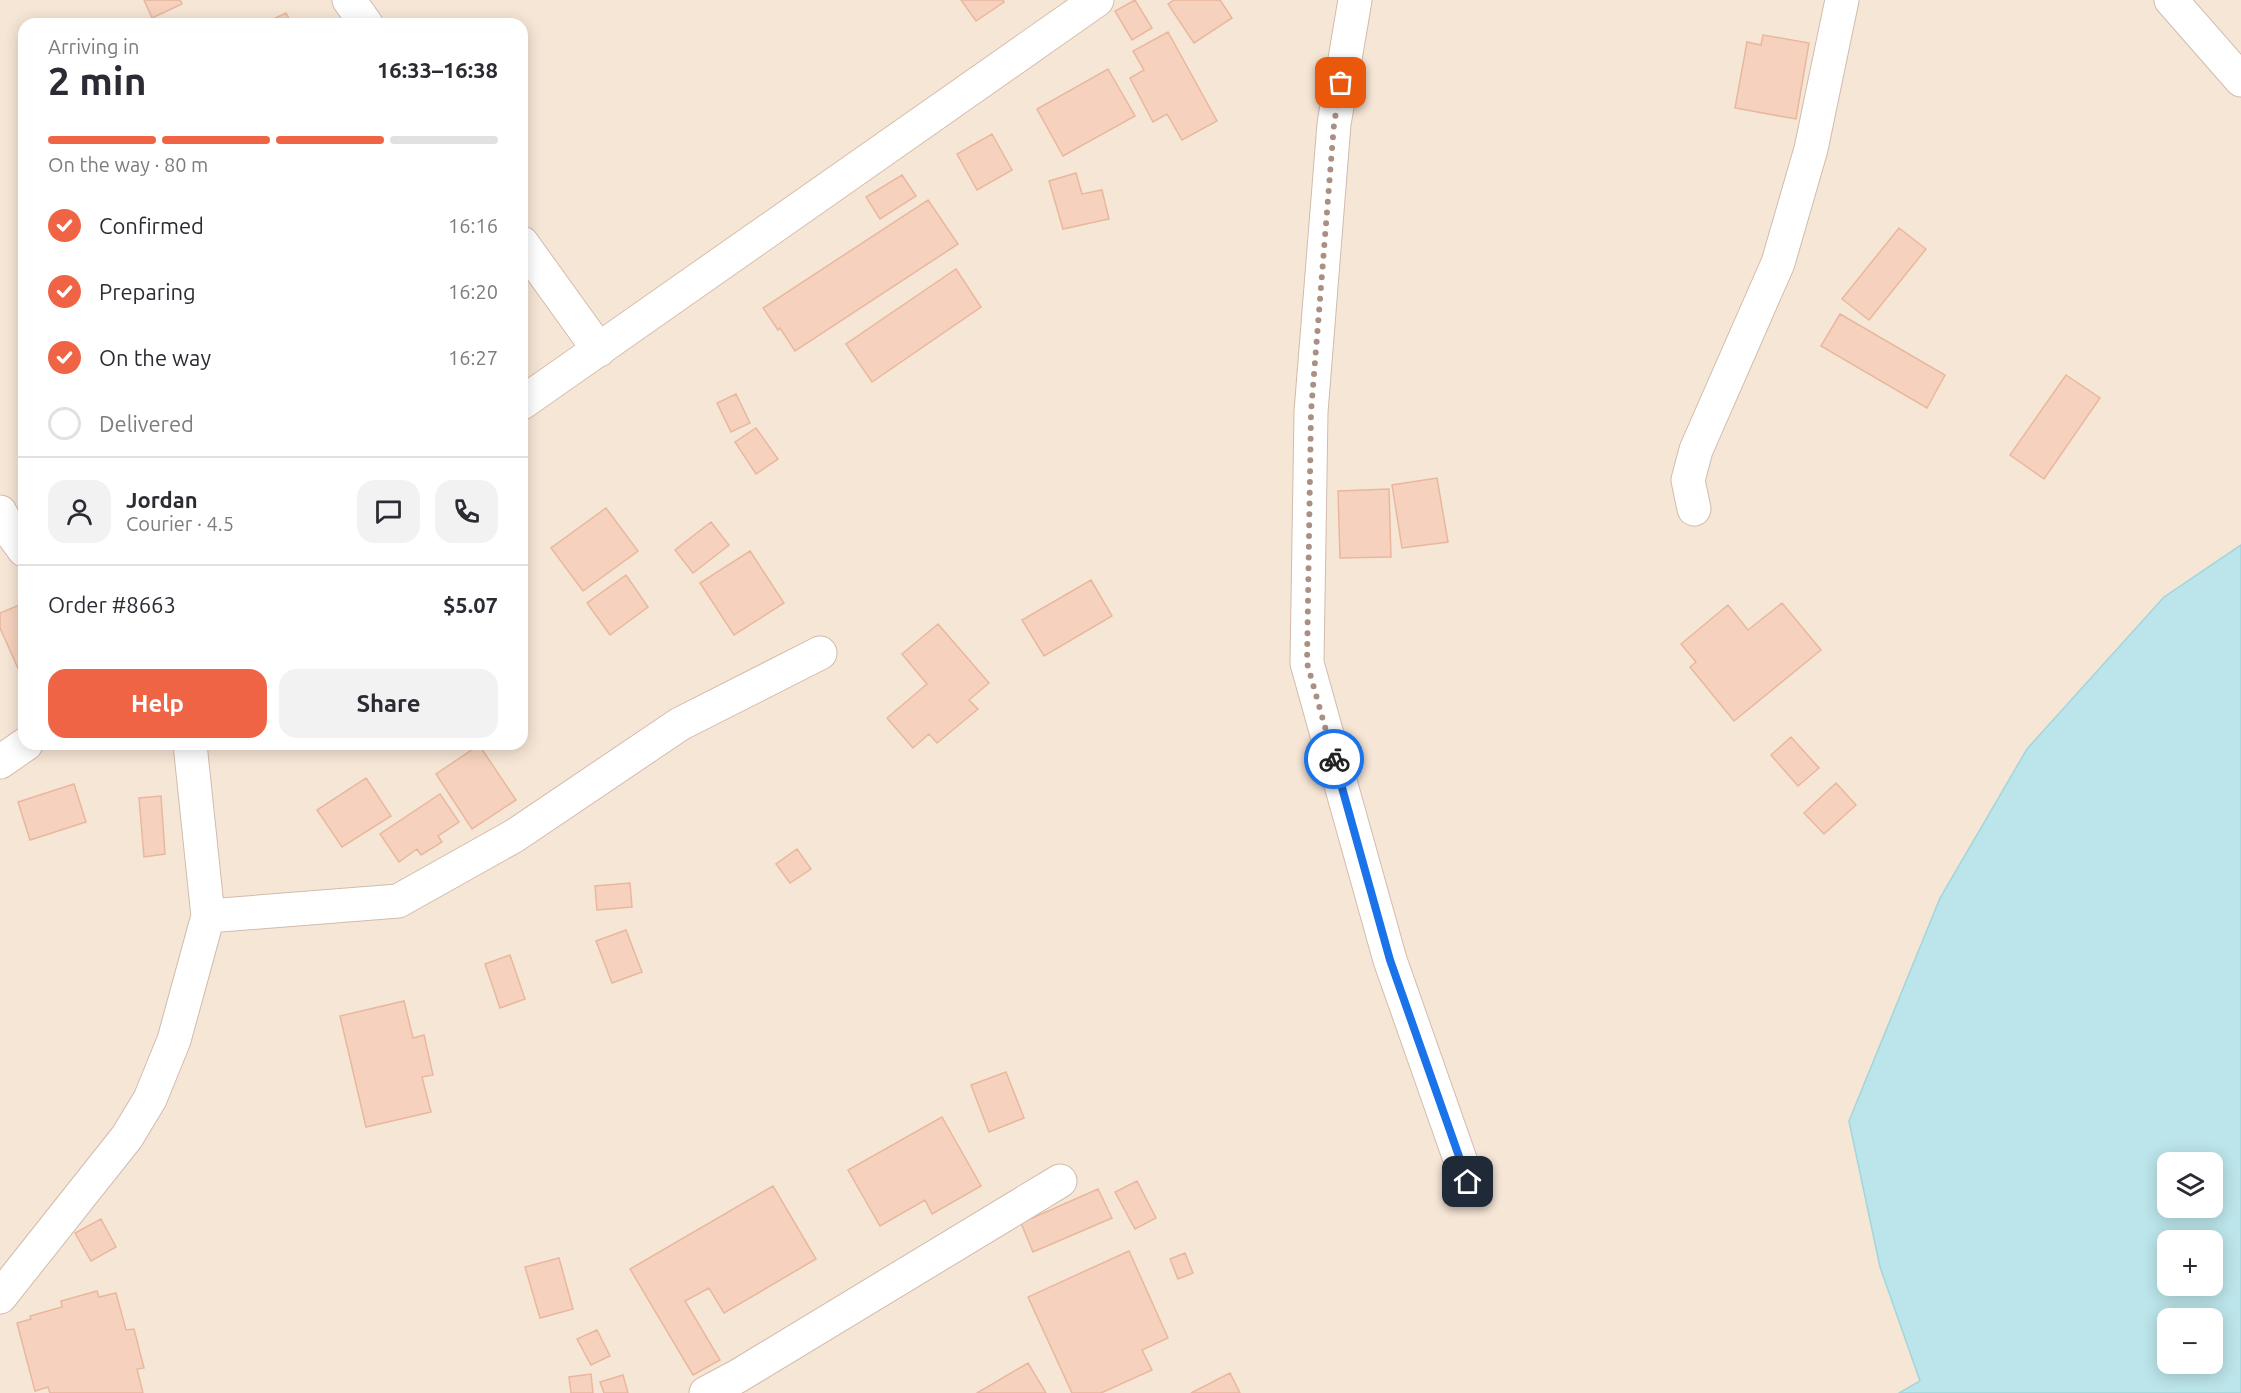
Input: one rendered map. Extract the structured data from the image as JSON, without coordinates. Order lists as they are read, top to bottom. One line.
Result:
{"page":{"heading":["2 min","Arriving in","16:33–16:38"],"panel":["Jordan","Courier · 4.5","Order #8663","$5.07"],"bar":"On the way · 80 m","list":[["Confirmed","16:16"],["Preparing","16:20"],["On the way","16:27"],"Delivered"],"buttons":["Help","Share"],"map_buttons":["+","−"]}}
